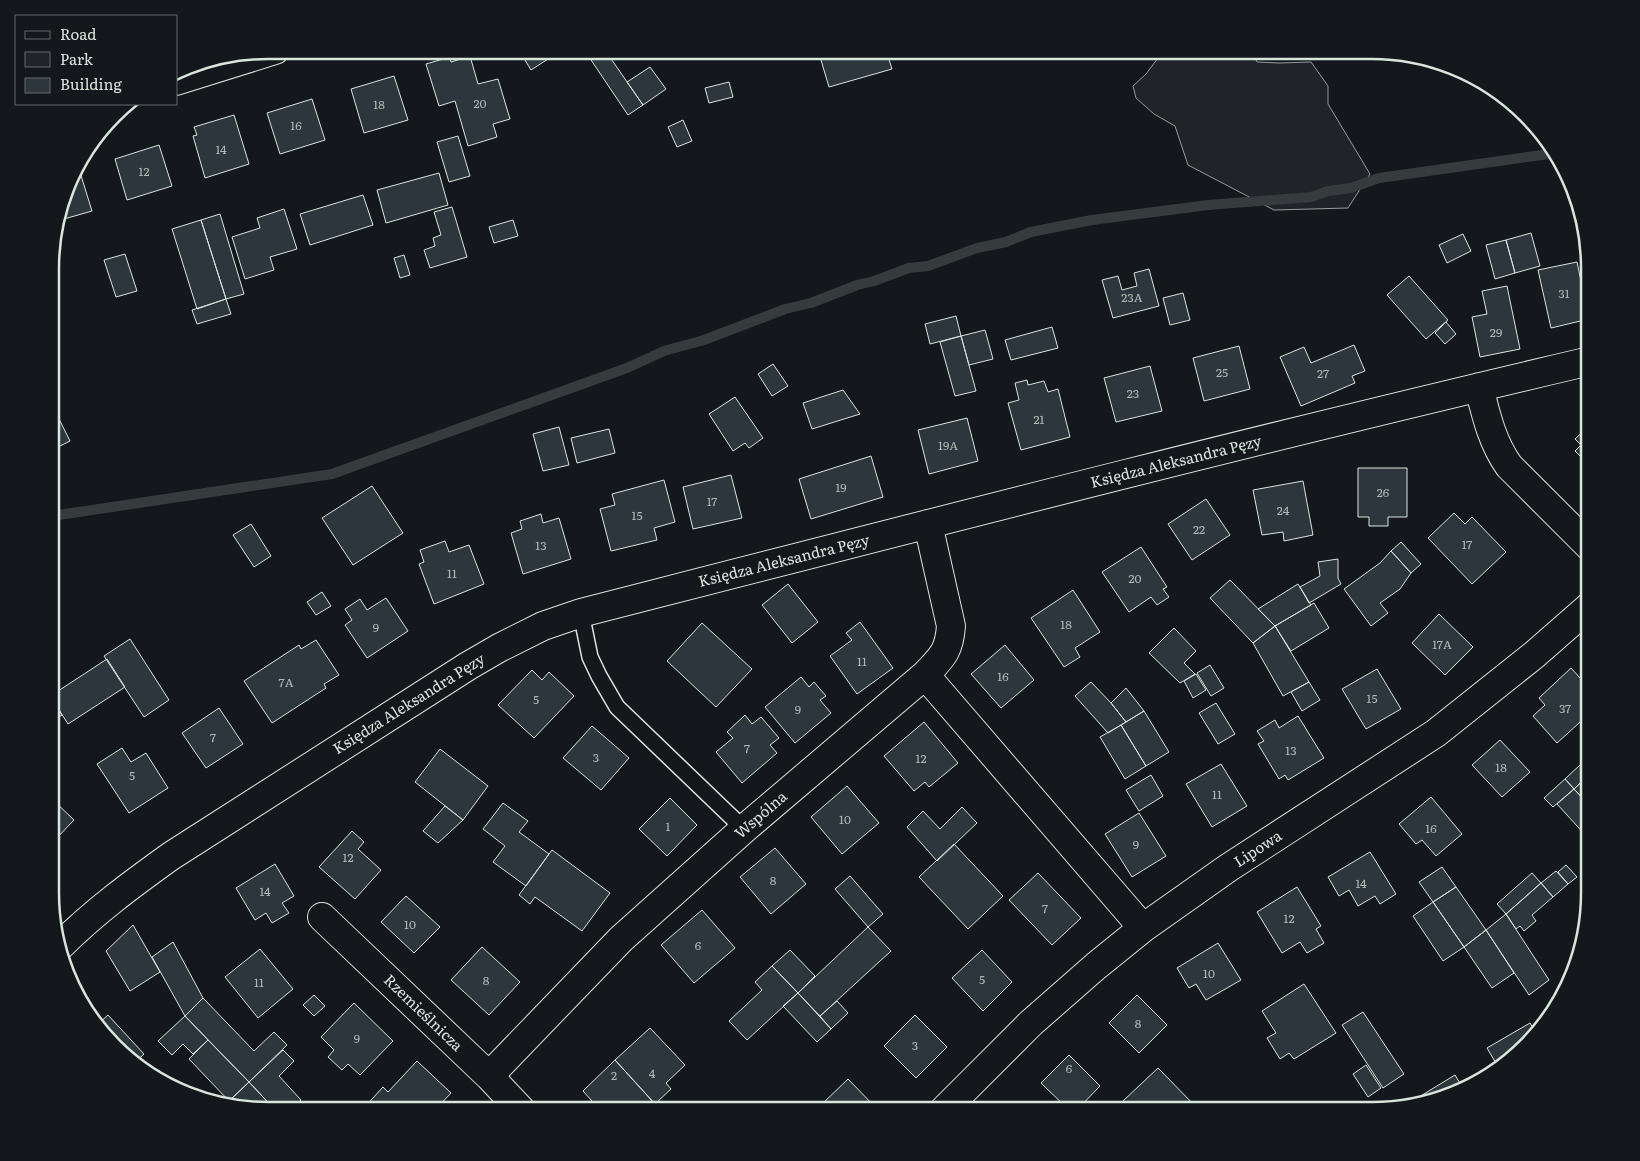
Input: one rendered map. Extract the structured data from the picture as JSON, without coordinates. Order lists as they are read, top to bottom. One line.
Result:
{"streets":{"street":["Księdza Aleksandra Pęzy","Wspólna","Lipowa","Rzemieślnicza"]},"crossings":[["Księdza Aleksandra Pęzy","Wspólna"],["Wspólna","Rzemieślnicza"]],"house_numbers":["20","18","16","14","12","31","23A","29","25","27","23","21","19A","19","26","17","24","15","22","17","13","11","20","18","9","17A","11","16","7A","15","5","37","9","7","7","13","3","12","18","5","11","10","1","16","9","12","8","14","14","7","12","10","6","10","5","8","11","8","9","3","6","4","2"],"legend":["Road","Park","Building"]}
